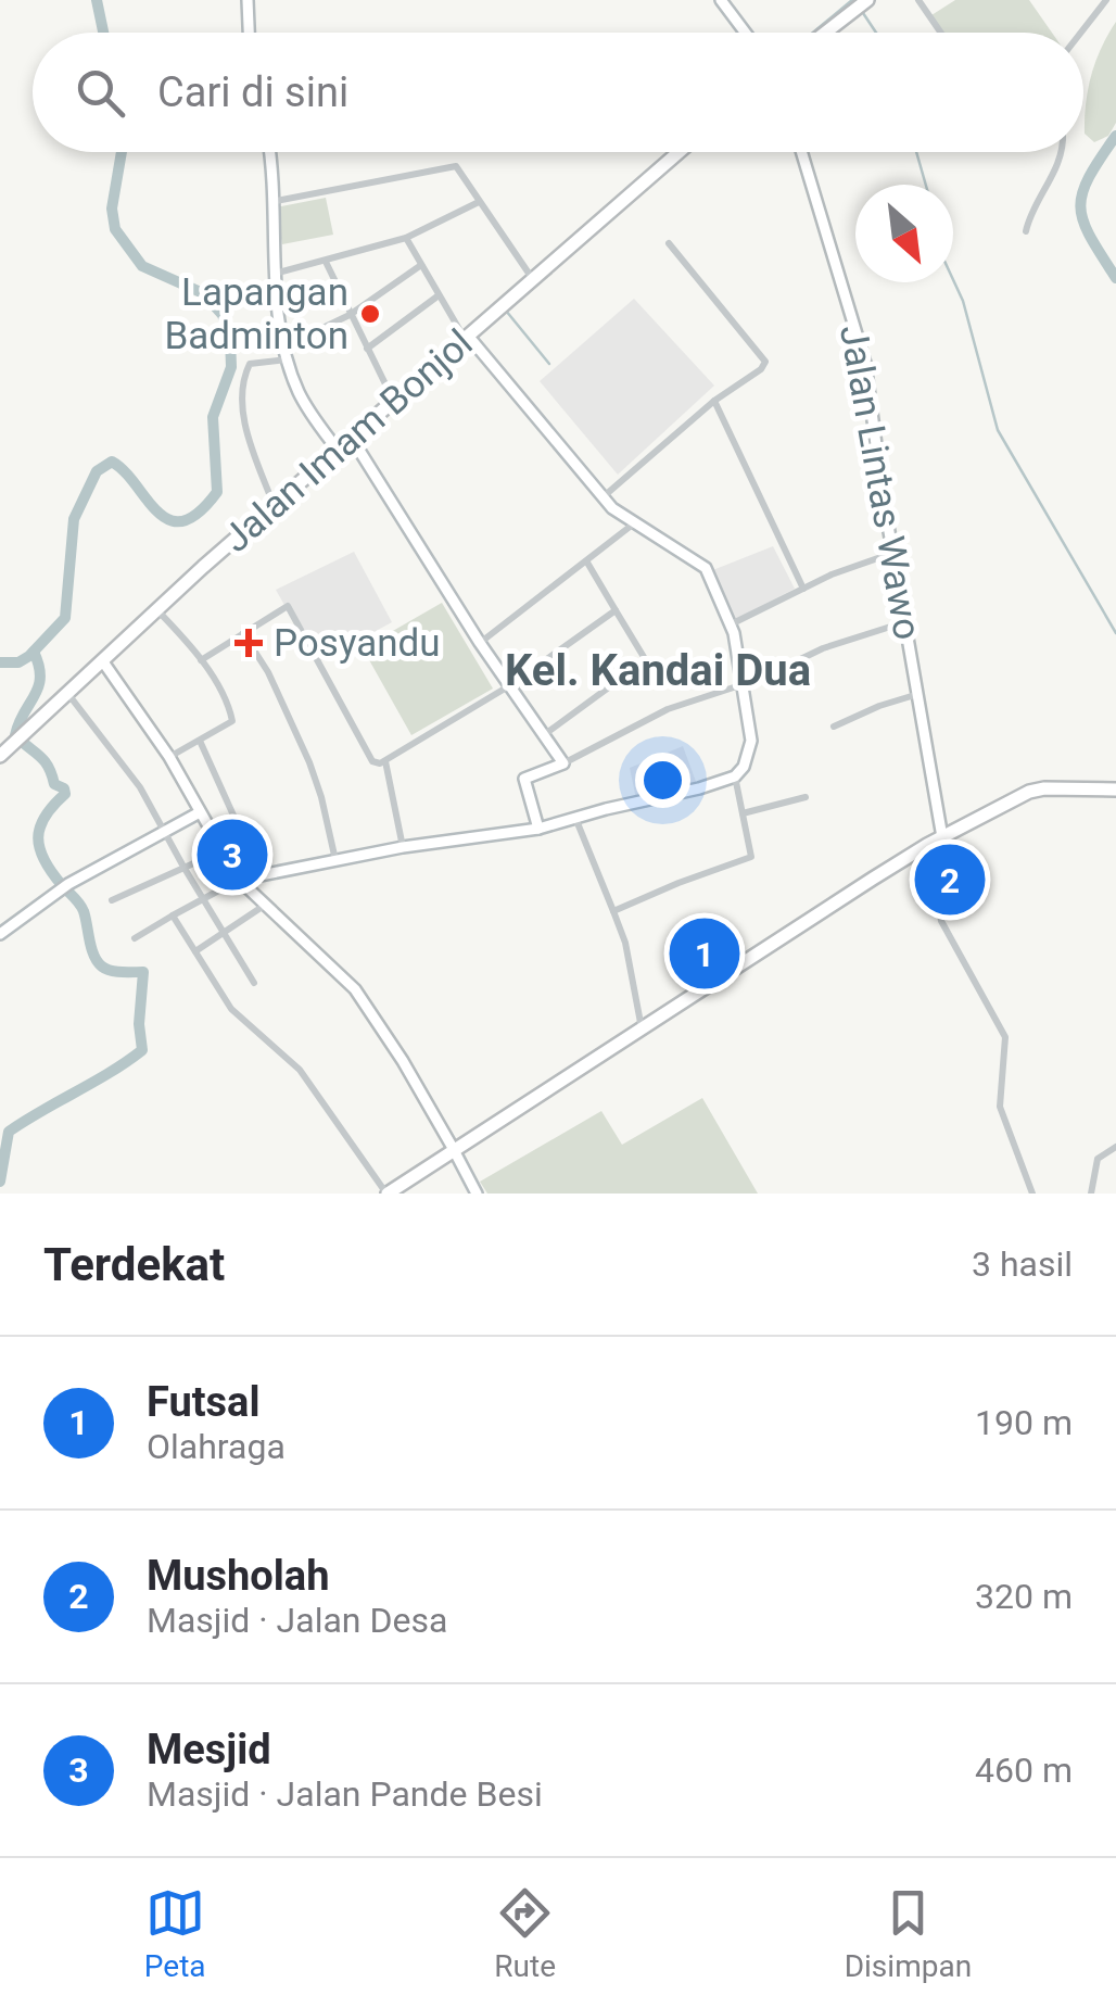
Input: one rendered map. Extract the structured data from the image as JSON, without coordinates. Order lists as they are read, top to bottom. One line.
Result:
{"streets":{"highway":["Jalan Imam Bonjol"],"street":["Jalan Lintas Wawo"]},"districts":["Kel. Kandai Dua"],"places":{"other":["Lapangan Badminton"],"health":["Posyandu"]},"north":"bottom right","page":{"search":"Cari di sini","pins":["3","2","1"],"heading":["Terdekat","3 hasil"],"list":[{"mark":"1","name":"Futsal","note":"Olahraga","value":"190 m"},{"mark":"2","name":"Musholah","note":"Masjid · Jalan Desa","value":"320 m"},{"mark":"3","name":"Mesjid","note":"Masjid · Jalan Pande Besi","value":"460 m"}],"nav":["Peta","Rute","Disimpan"]}}
